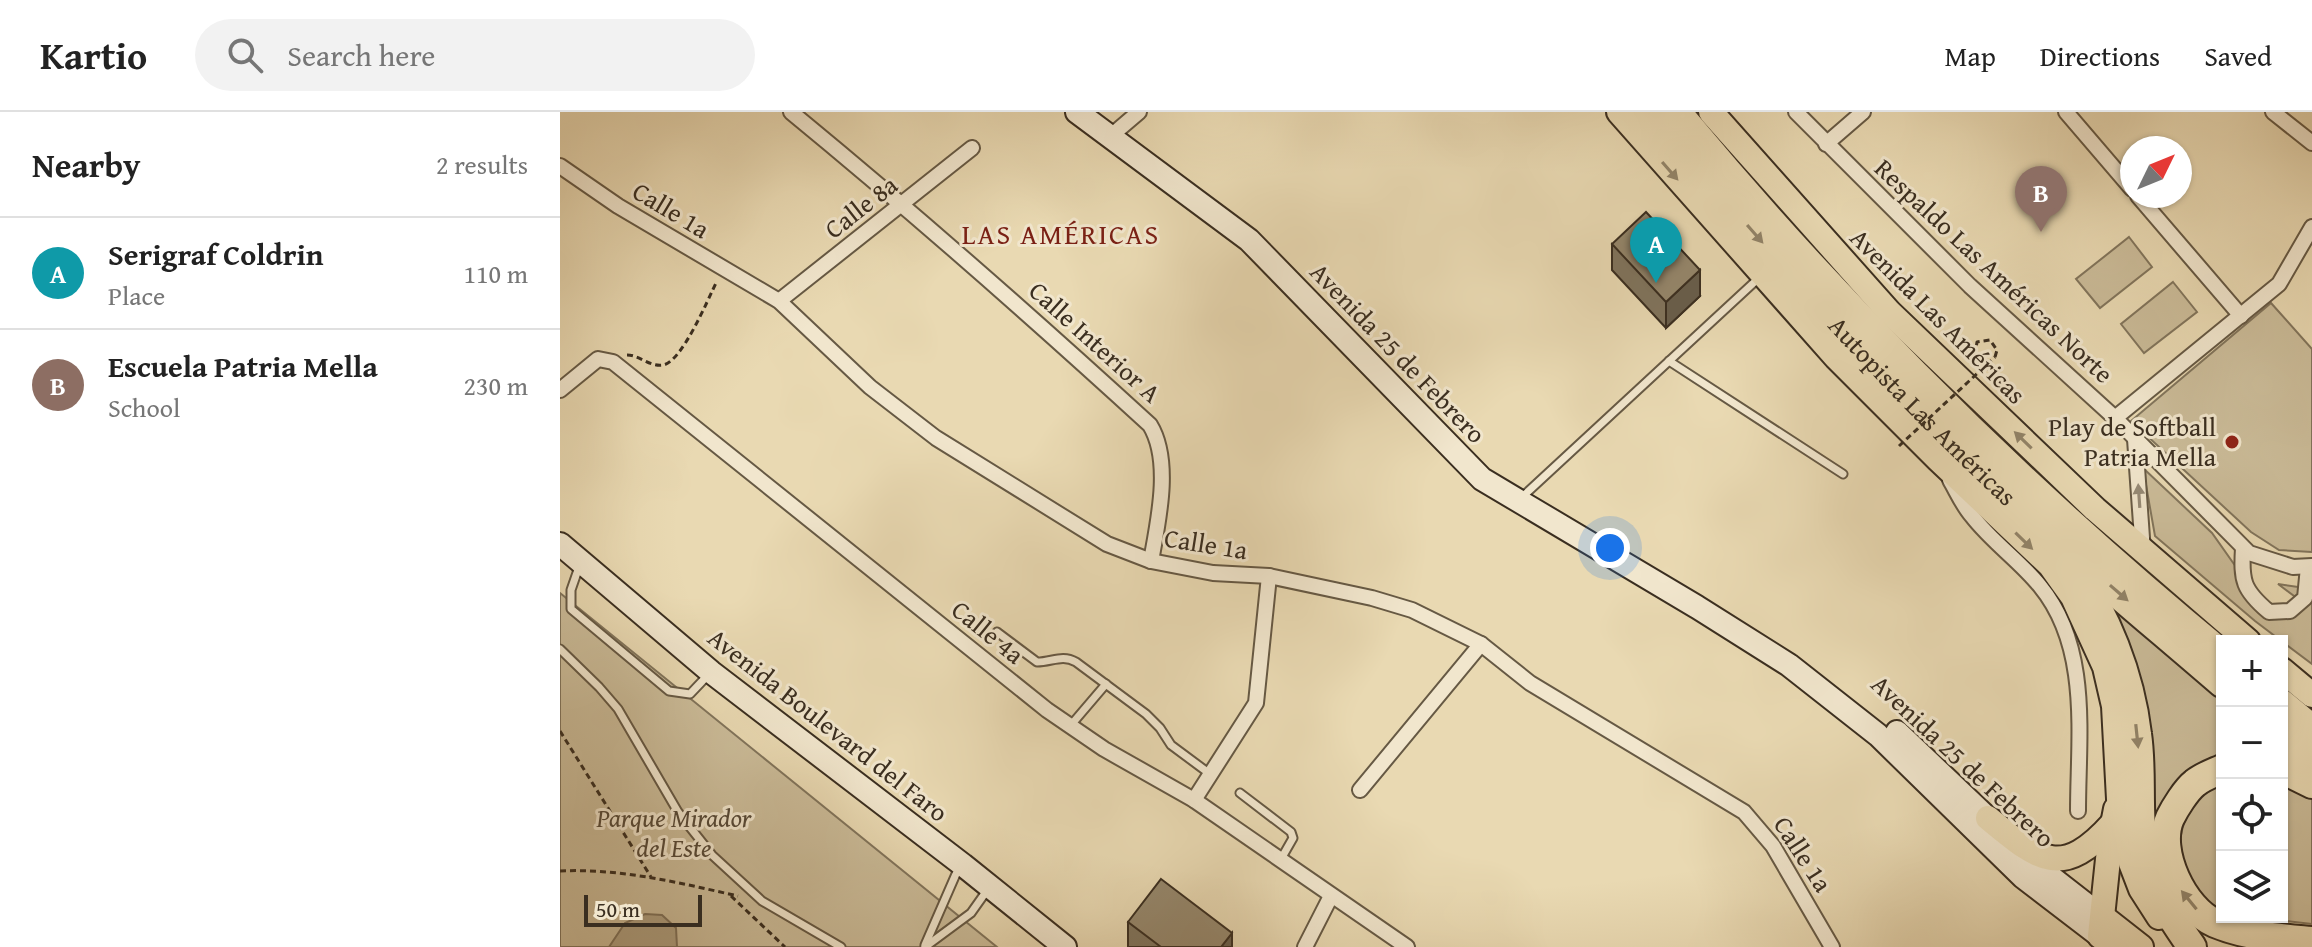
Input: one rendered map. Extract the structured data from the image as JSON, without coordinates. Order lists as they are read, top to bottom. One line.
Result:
{"streets":{"highway":["Autopista Las Américas"],"main road":["Avenida Las Américas","Avenida 25 de Febrero","Avenida Boulevard del Faro"],"street":["Calle 8a","Calle 1a","Respaldo Las Américas Norte","Calle Interior A","Calle 4a"]},"crossings":[["Calle 8a","Calle 1a"],["Calle 8a","Calle Interior A"],["Calle 1a","Calle Interior A"]],"districts":["LAS AMÉRICAS"],"parks":["Parque Mirador del Este"],"places":["Play de Softball Patria Mella"],"scale_bar":"50 m","north":"top right","page":{"header":"Kartio","search":"Search here","nav":["Map","Directions","Saved"],"heading":["Nearby","2 results"],"pins":["B","A"],"list":[{"mark":"A","name":"Serigraf Coldrin","note":"Place","value":"110 m"},{"mark":"B","name":"Escuela Patria Mella","note":"School","value":"230 m"}],"map_buttons":["+","−"],"scale":"50 m"}}
